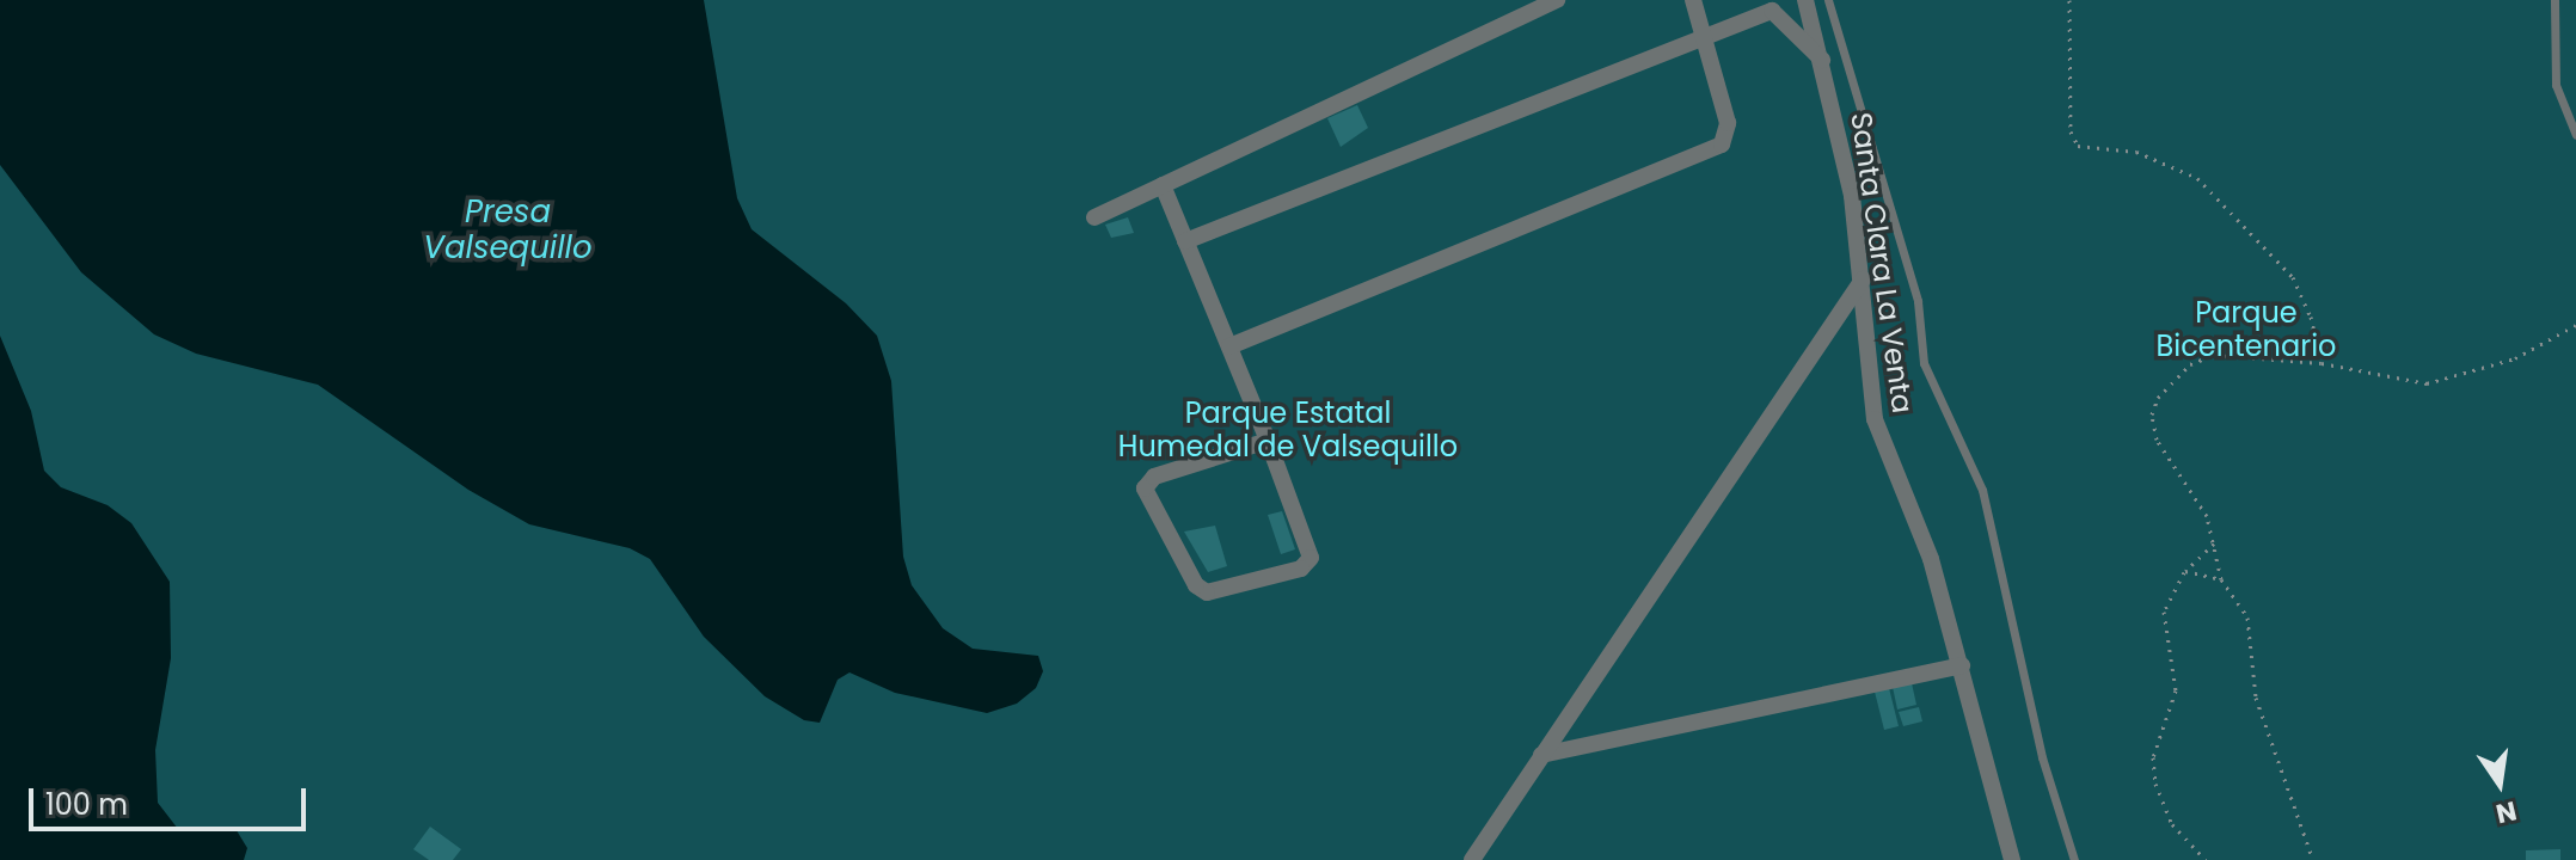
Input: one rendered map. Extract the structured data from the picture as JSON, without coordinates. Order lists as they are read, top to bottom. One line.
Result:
{"streets":{"street":["Santa Clara La Venta"]},"water":["Presa Valsequillo"],"parks":["Parque Bicentenario","Parque Estatal Humedal de Valsequillo"],"scale_bar":"100 m","north":"bottom"}
